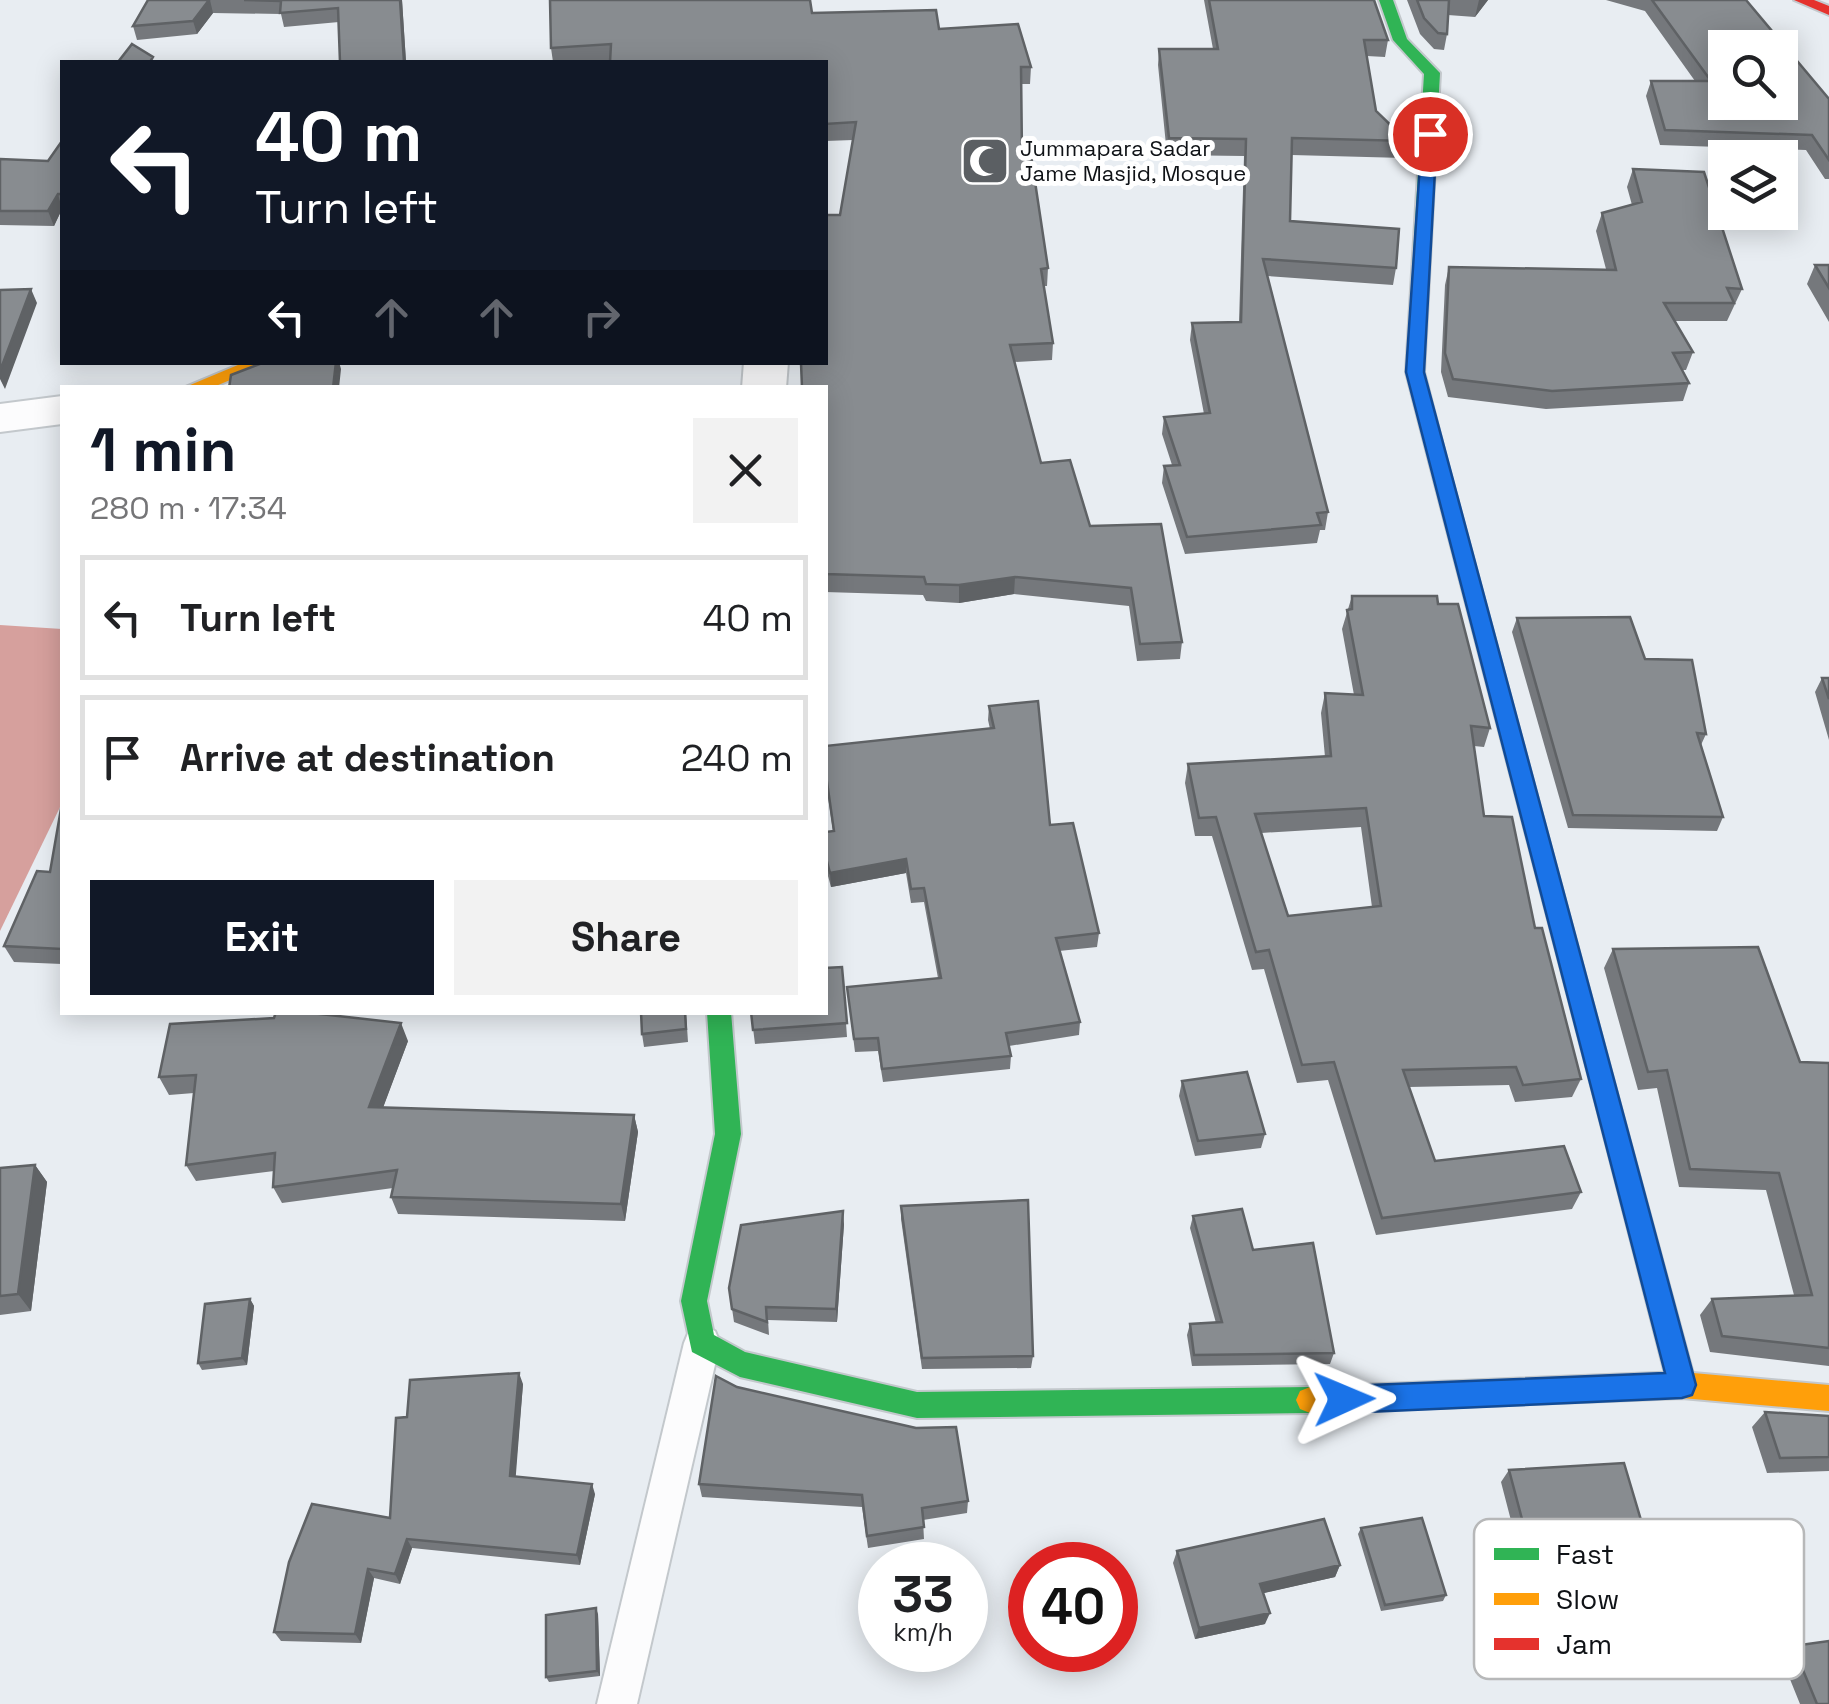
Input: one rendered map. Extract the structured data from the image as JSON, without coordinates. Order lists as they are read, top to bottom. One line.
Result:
{"places":{"mosque":["Jummapara Sadar Jame Masjid, Mosque"]},"legend":["Fast","Slow","Jam"],"page":{"turn":["40 m","Turn left"],"heading":["1 min","280 m · 17:34"],"list":[{"name":"Turn left","value":"40 m"},{"name":"Arrive at destination","value":"240 m"}],"buttons":["Exit","Share"],"speed":"33 km/h","limit":"40"}}
